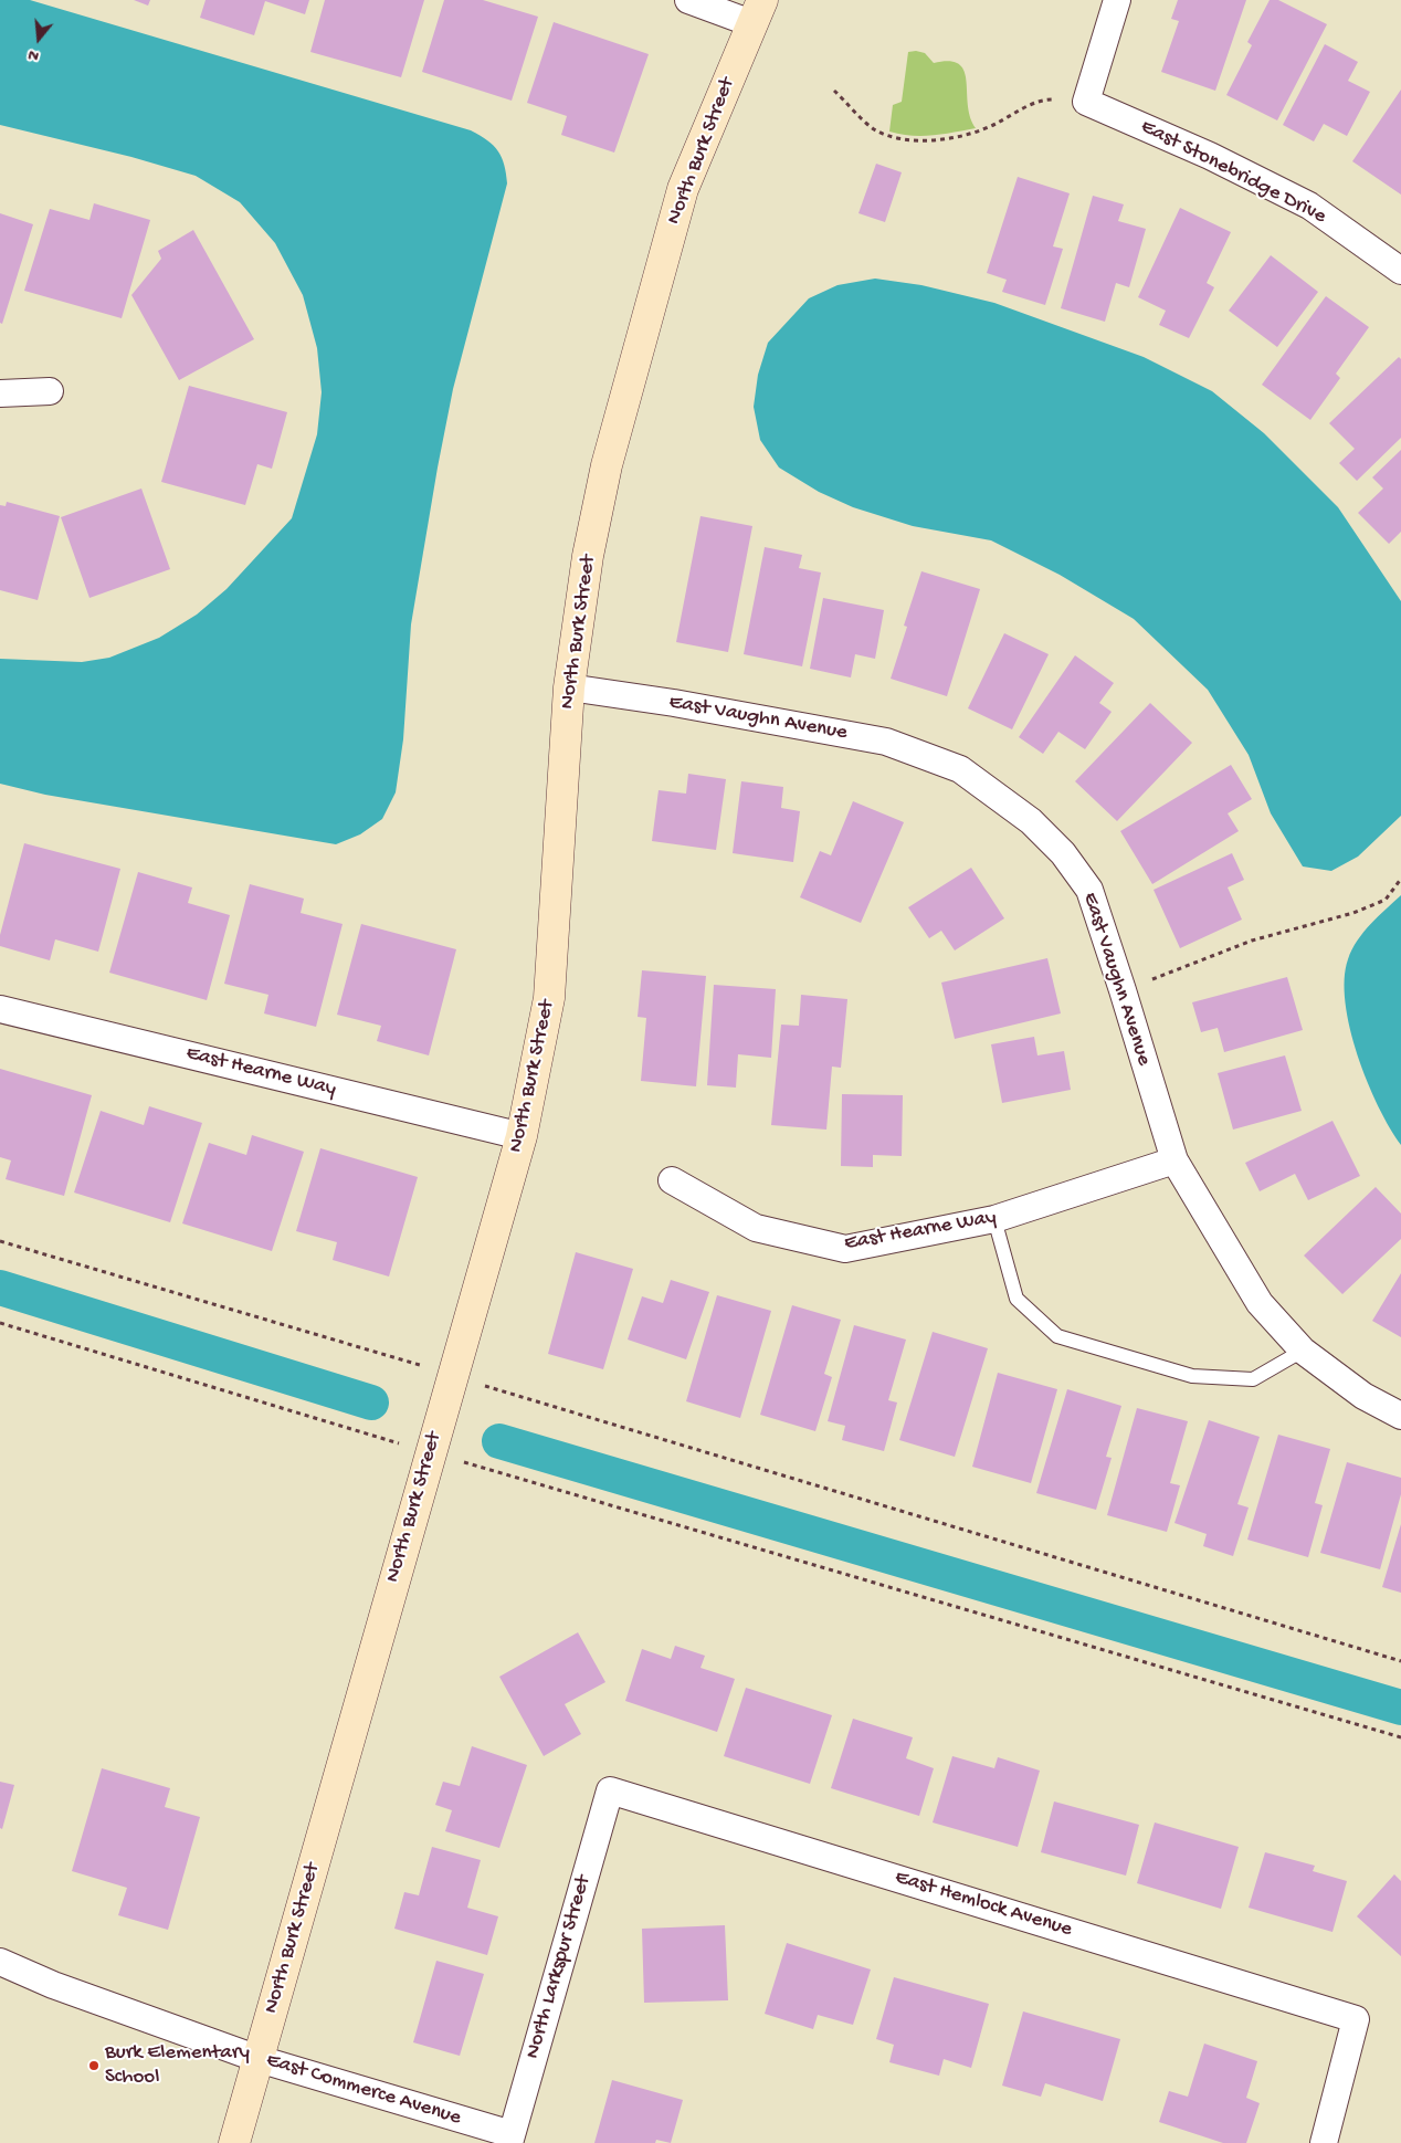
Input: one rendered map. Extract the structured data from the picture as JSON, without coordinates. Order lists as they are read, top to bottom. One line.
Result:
{"streets":{"street":["North Burk Street","East Stonebridge Drive","East Vaughn Avenue","East Hearne Way","East Hemlock Avenue","North Larkspur Street","East Commerce Avenue"]},"crossings":[["North Burk Street","East Vaughn Avenue"],["North Burk Street","East Hearne Way"],["North Burk Street","East Commerce Avenue"],["East Vaughn Avenue","East Hearne Way"],["East Hemlock Avenue","North Larkspur Street"],["North Larkspur Street","East Commerce Avenue"]],"places":["Burk Elementary School"],"north":"bottom"}
